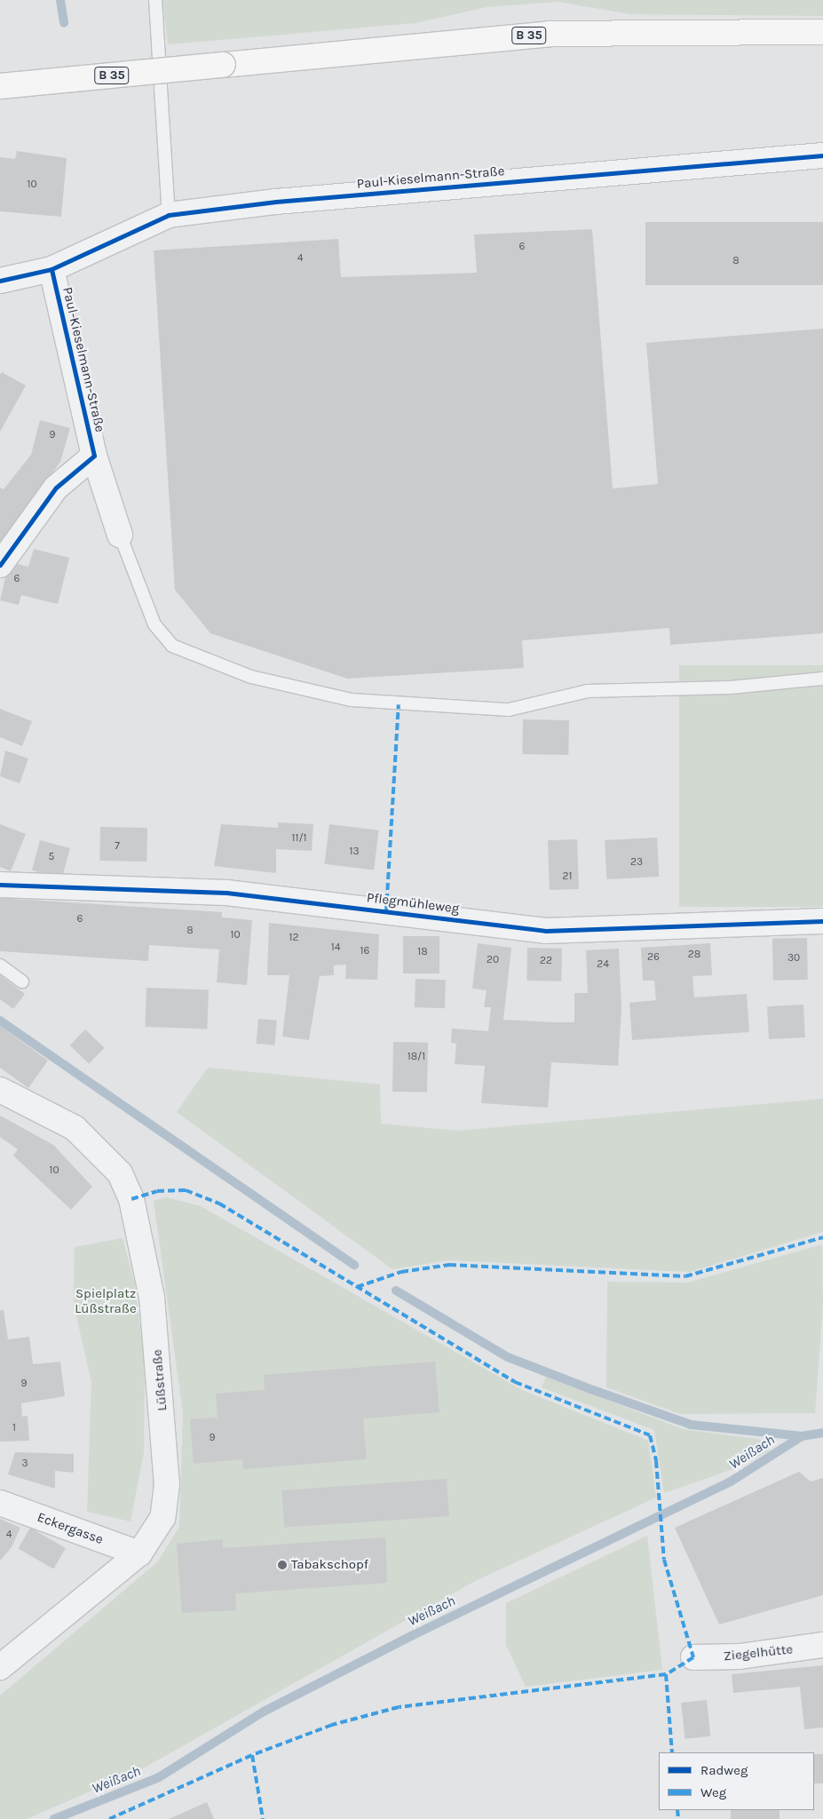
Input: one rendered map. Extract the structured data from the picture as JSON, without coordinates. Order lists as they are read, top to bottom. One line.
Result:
{"streets":{"main road":["B 35"],"street":["Paul-Kieselmann-Straße","Pflegmühleweg","Lüßstraße","Eckergasse","Ziegelhütte"]},"crossings":[["Lüßstraße","Eckergasse"]],"water":["Weißach"],"parks":["Spielplatz Lüßstraße"],"places":["Tabakschopf"],"house_numbers":["10","6","4","8","9","6","11/1","7","13","5","23","21","6","8","10","12","14","16","18","28","26","30","20","22","24","18/1","10","9","1","9","3","4"],"legend":["Radweg","Weg"]}
